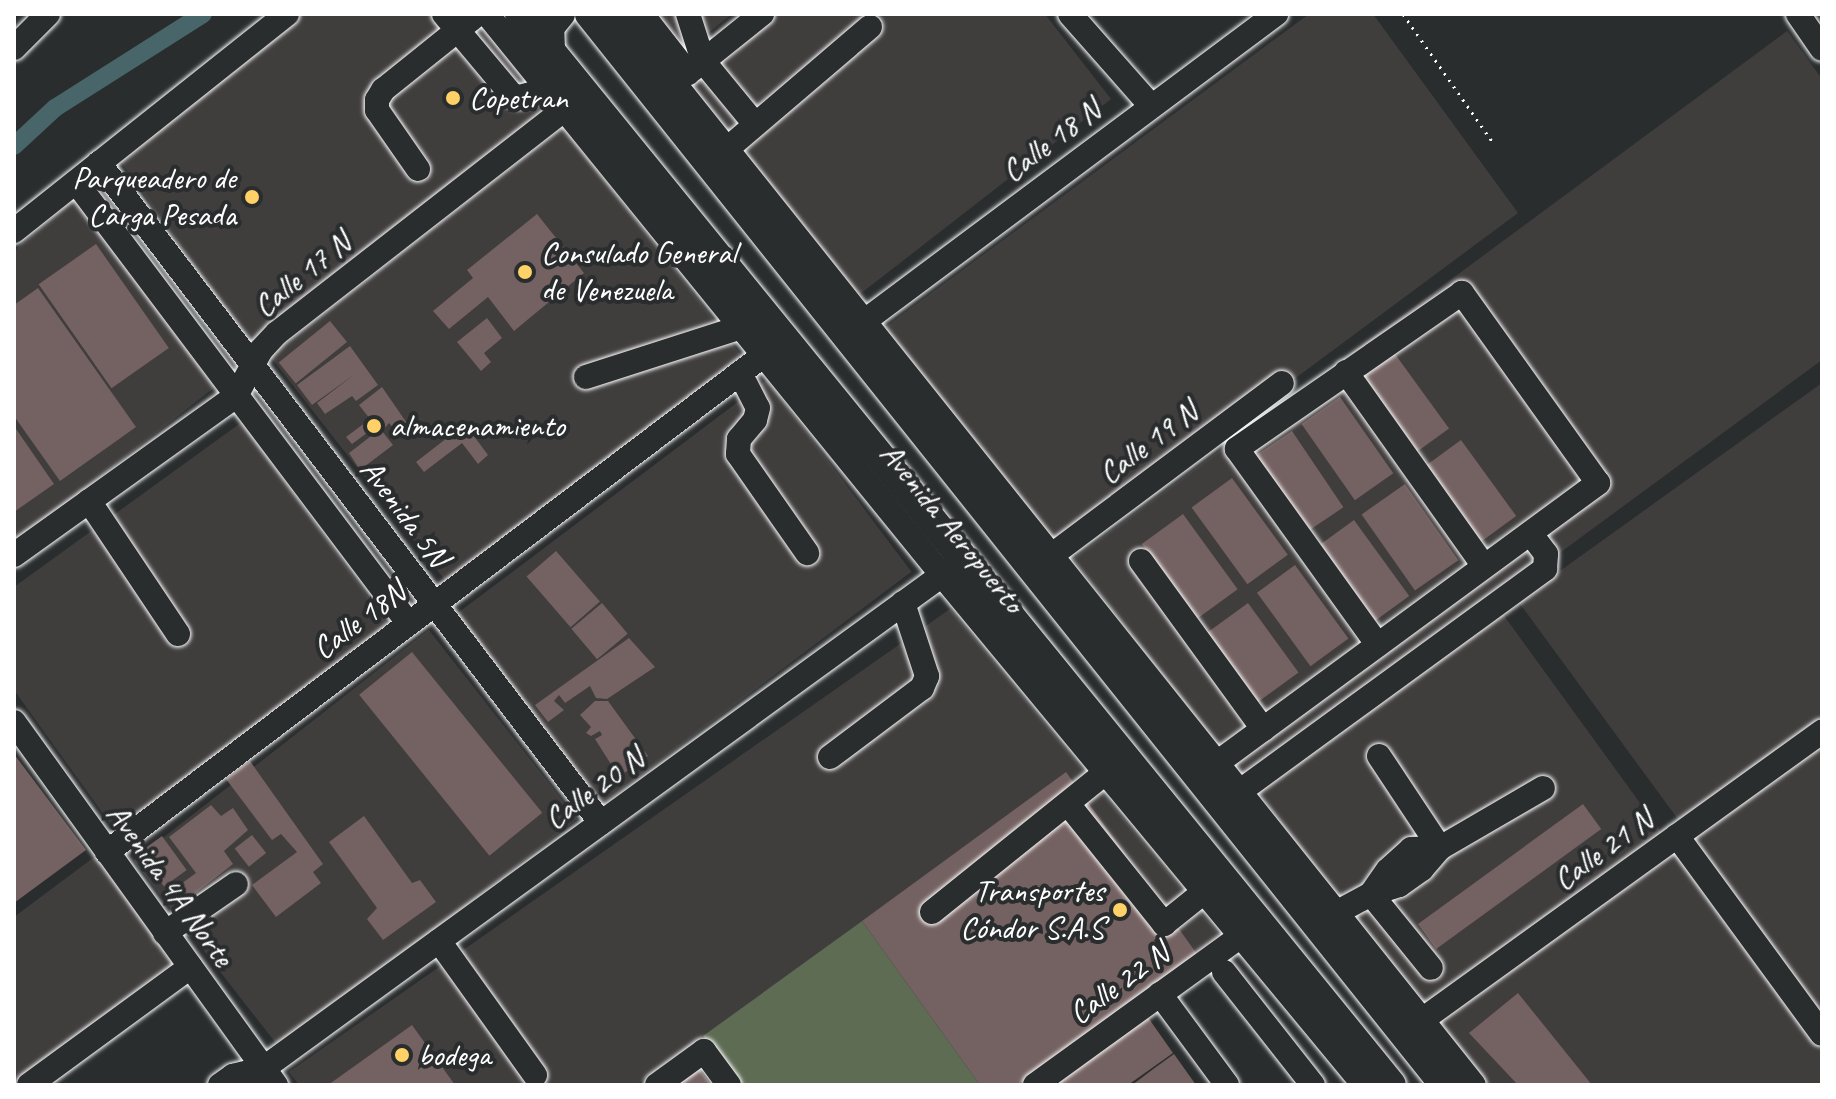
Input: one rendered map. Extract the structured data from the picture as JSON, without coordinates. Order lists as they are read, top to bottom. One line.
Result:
{"streets":{"main road":["Avenida Aeropuerto"],"street":["Calle 18 N","Calle 17 N","Calle 19 N","Avenida 5N","Calle 18N","Calle 20 N","Calle 21 N","Avenida 4A Norte","Calle 22 N"]},"crossings":[["Calle 18 N","Avenida Aeropuerto"],["Calle 17 N","Avenida 5N"],["Calle 17 N","Avenida Aeropuerto"],["Calle 19 N","Avenida Aeropuerto"],["Avenida 5N","Calle 18N"],["Avenida 5N","Calle 20 N"],["Avenida Aeropuerto","Calle 18N"],["Avenida Aeropuerto","Calle 20 N"],["Avenida Aeropuerto","Calle 21 N"],["Avenida Aeropuerto","Calle 22 N"],["Calle 18N","Avenida 4A Norte"],["Calle 20 N","Avenida 4A Norte"]],"places":["Copetran","Parqueadero de Carga Pesada","Consulado General de Venezuela","almacenamiento","Transportes Cóndor S.A.S","bodega"]}
